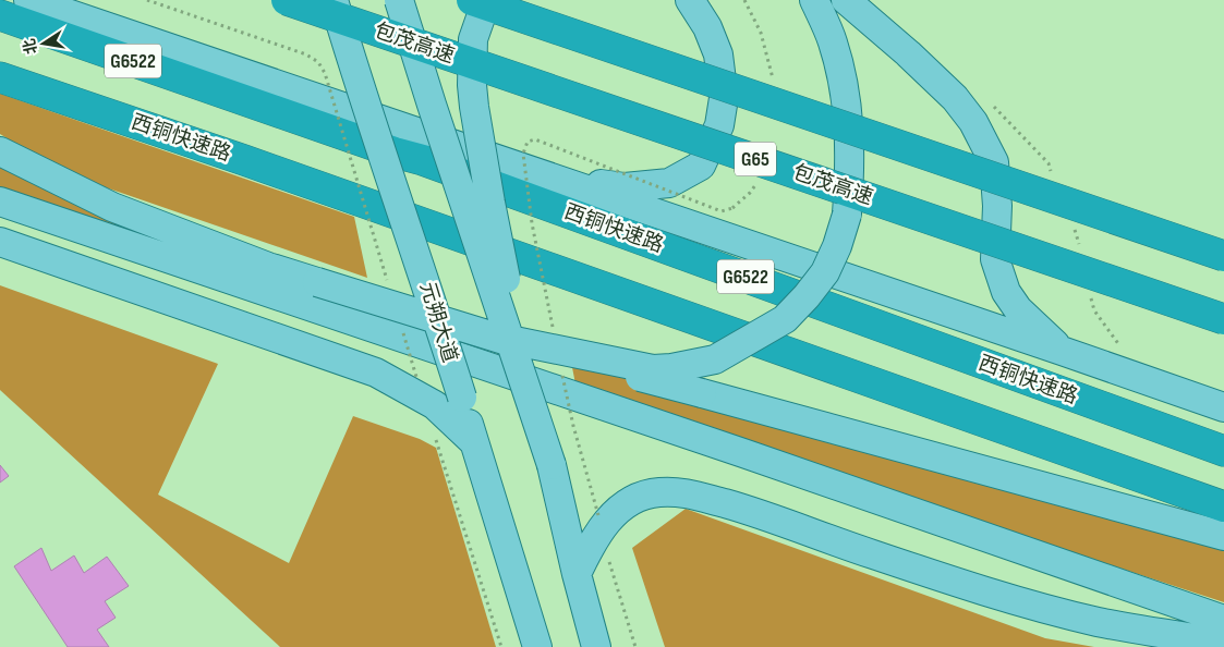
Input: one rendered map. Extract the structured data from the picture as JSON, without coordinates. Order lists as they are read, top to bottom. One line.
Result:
{"streets":{"highway":["包茂高速","G6522","西铜快速路","G65"],"main road":["元朔大道"]},"north":"left"}
